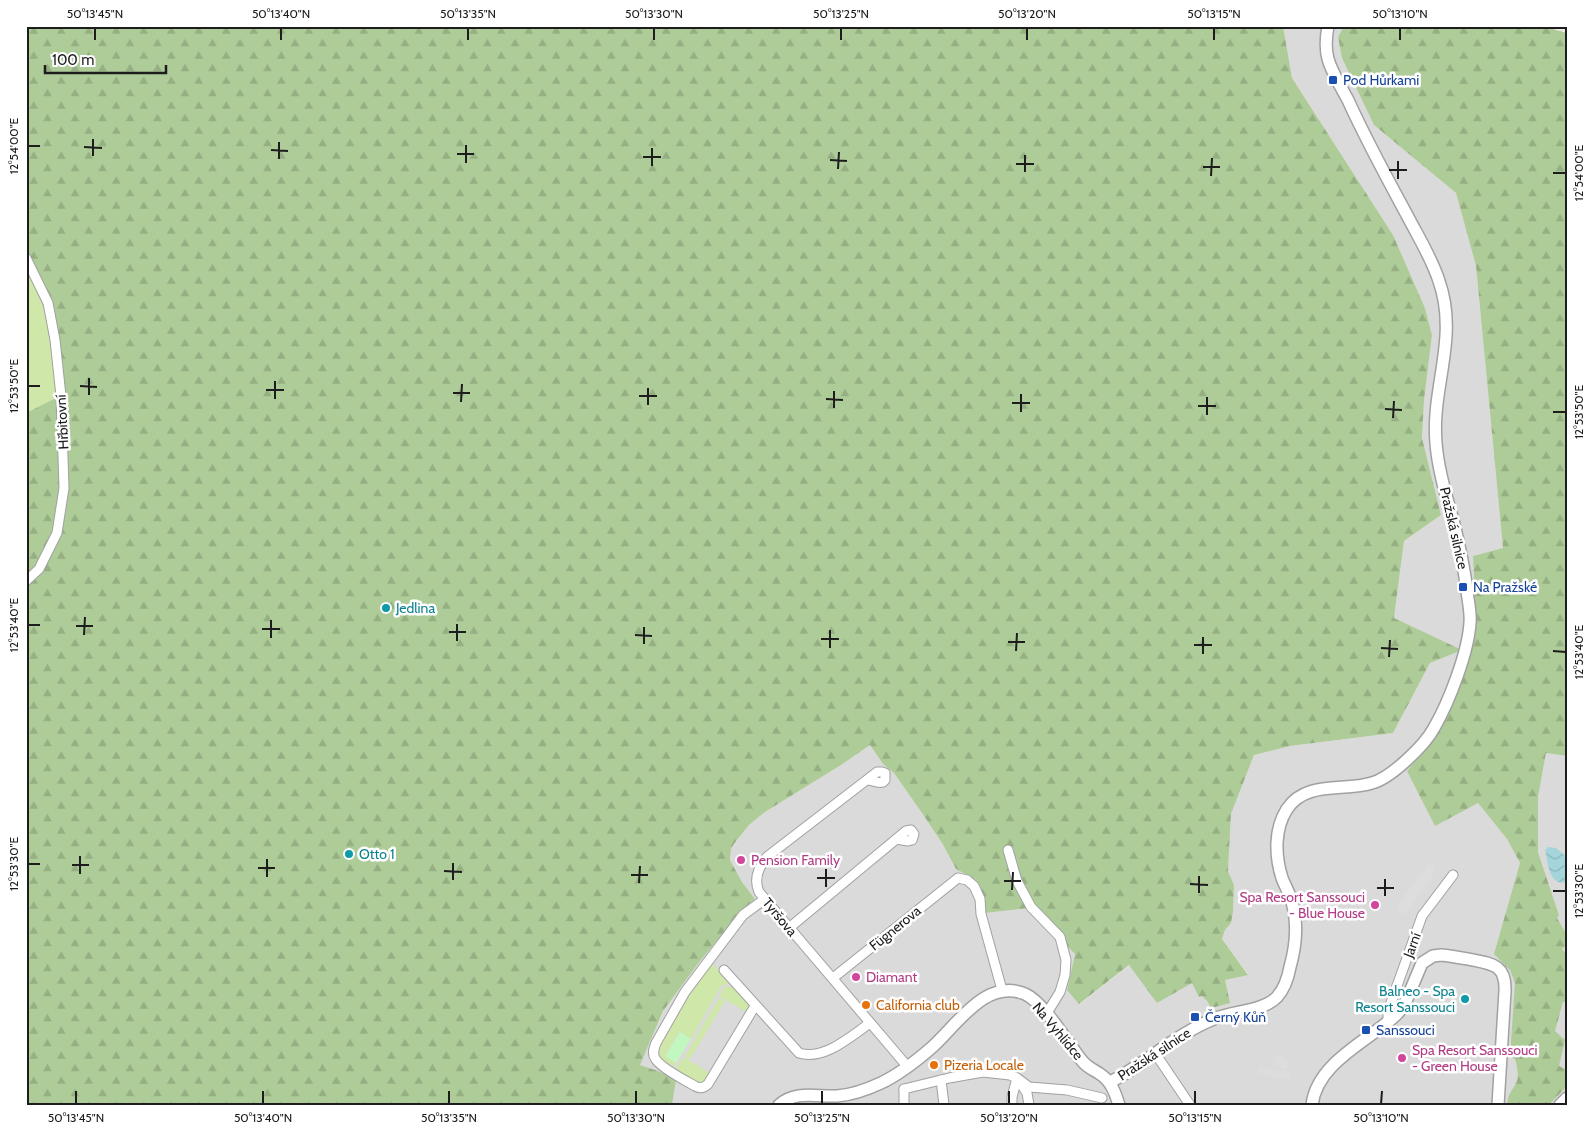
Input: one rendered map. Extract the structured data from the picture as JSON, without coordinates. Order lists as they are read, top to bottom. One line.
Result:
{"streets":{"street":["Hřbitovní","Pražská silnice","Tyršova","Fügnerova","Jarní","Na Vyhlídce"]},"crossings":[["Pražská silnice","Na Vyhlídce"],["Tyršova","Fügnerova"],["Fügnerova","Na Vyhlídce"]],"places":{"transit":["Pod Hůrkami","Na Pražské","Černý Kůň","Sanssouci"],"other":["Jedlina","Otto 1","Pension Family","Spa Resort Sanssouci - Blue House","Diamant","Balneo - Spa Resort Sanssouci","California club","Spa Resort Sanssouci - Green House","Pizeria Locale"]},"scale_bar":"100 m","coordinates":["50°13'45\"N","50°13'40\"N","50°13'35\"N","50°13'30\"N","50°13'25\"N","50°13'20\"N","50°13'15\"N","50°13'10\"N","12°54'00\"E","12°53'50\"E","12°53'40\"E","12°53'30\"E"]}
